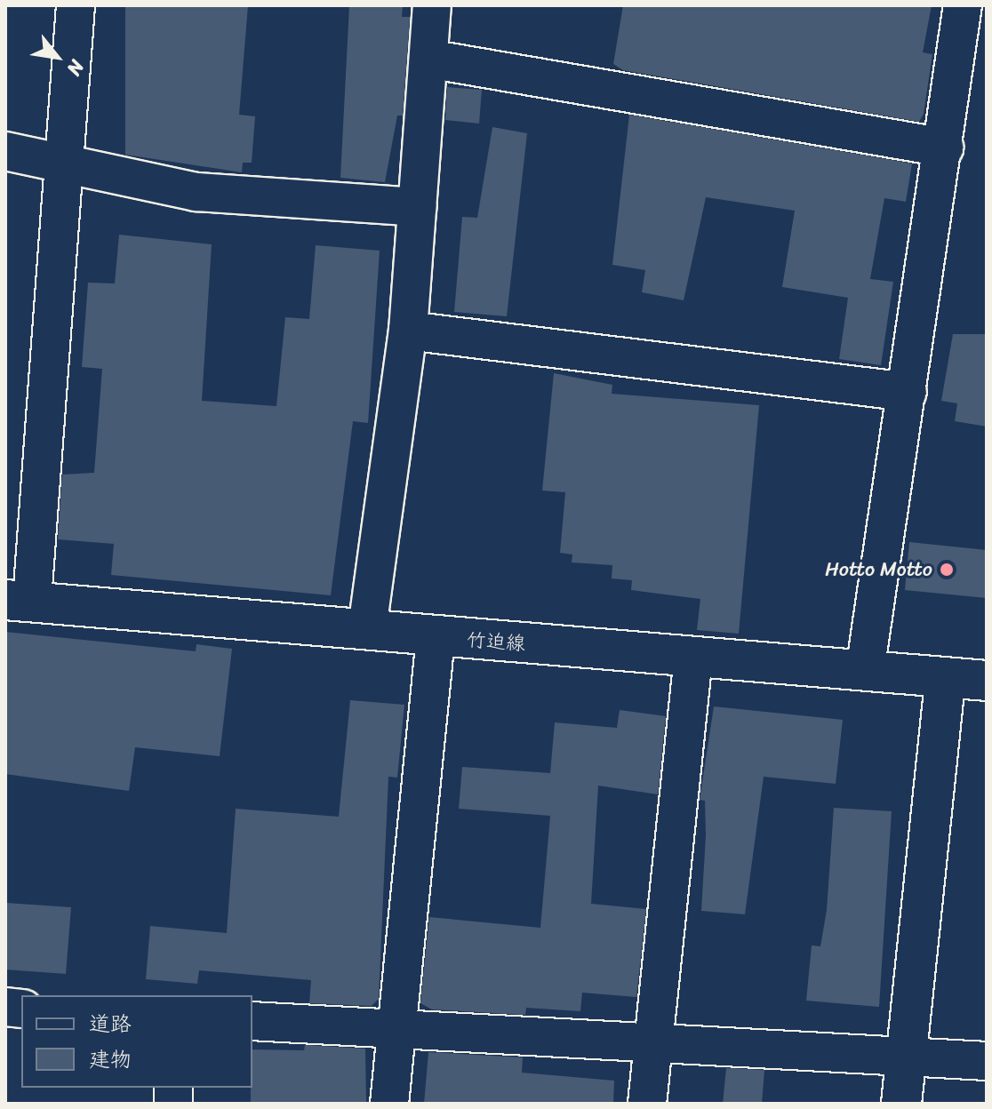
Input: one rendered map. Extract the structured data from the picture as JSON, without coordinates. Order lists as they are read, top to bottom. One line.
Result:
{"streets":{"street":["竹迫線"]},"places":["Hotto Motto"],"legend":["道路","建物"],"north":"bottom right"}
